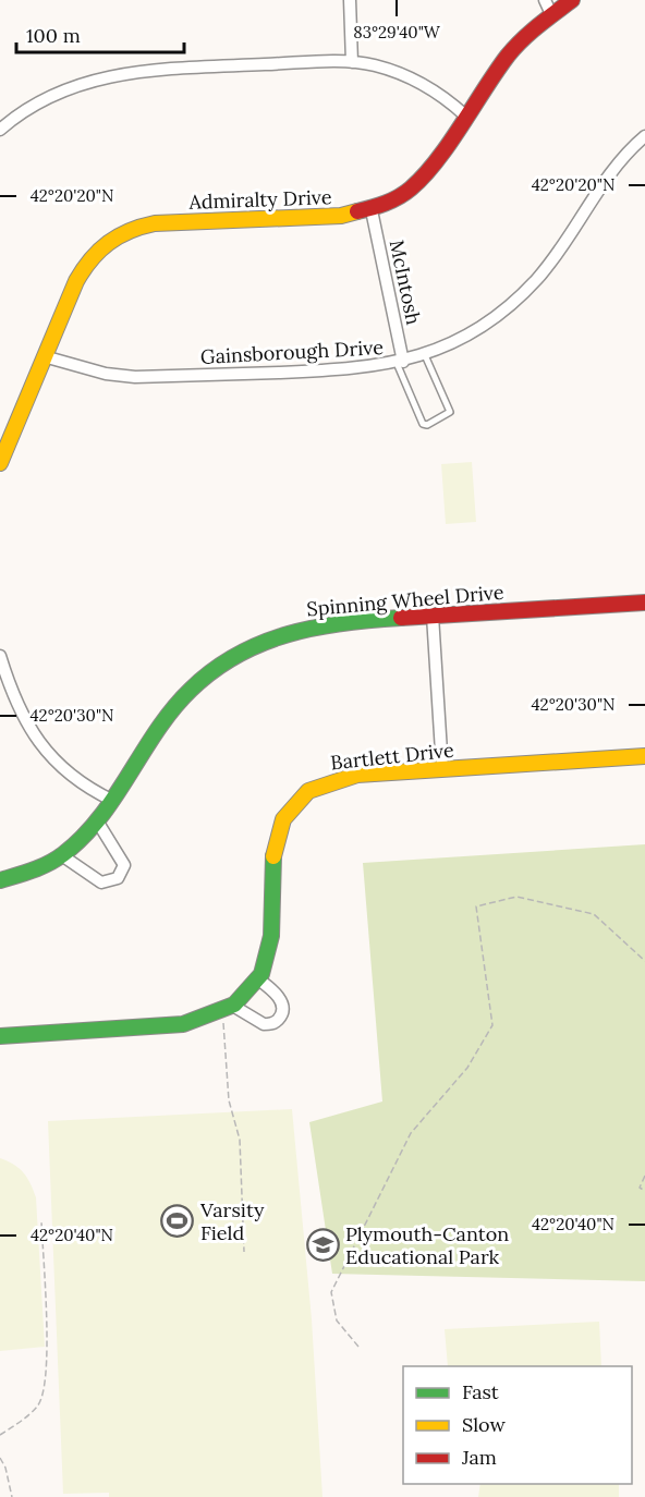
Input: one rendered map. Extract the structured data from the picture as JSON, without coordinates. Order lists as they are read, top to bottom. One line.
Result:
{"streets":{"street":["Admiralty Drive","McIntosh","Gainsborough Drive","Spinning Wheel Drive","Bartlett Drive"]},"crossings":[["Admiralty Drive","McIntosh"],["Admiralty Drive","Gainsborough Drive"],["McIntosh","Gainsborough Drive"]],"places":{"sports":["Varsity Field"],"school or university":["Plymouth-Canton Educational Park"]},"legend":["Fast","Slow","Jam"],"scale_bar":"100 m","coordinates":["83°29'40\"W","42°20'20\"N","42°20'30\"N","42°20'40\"N"]}
